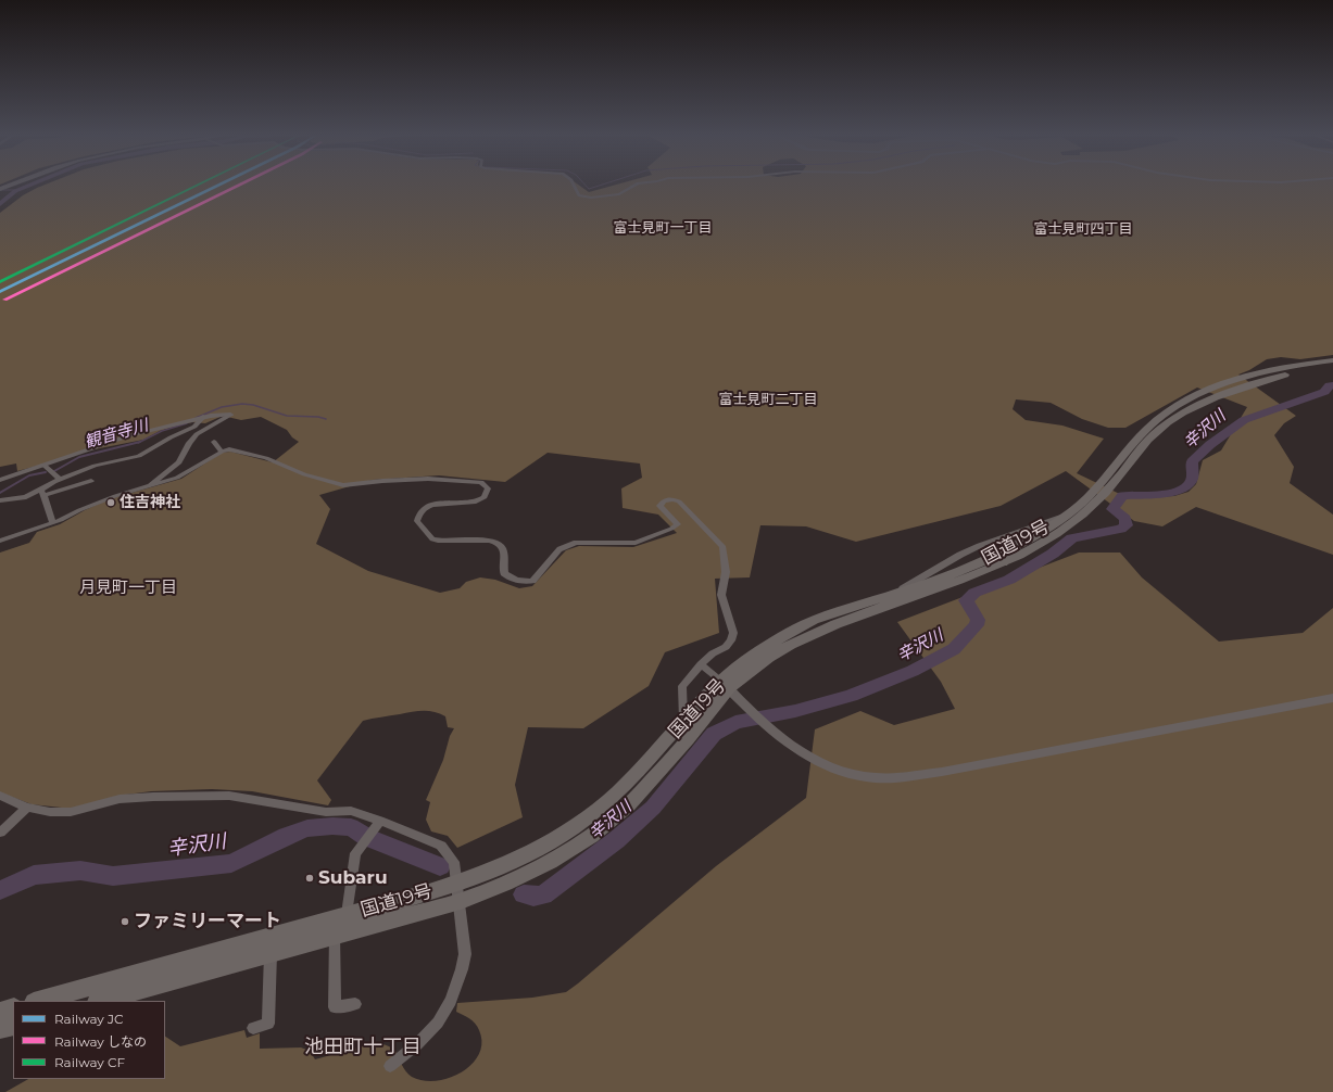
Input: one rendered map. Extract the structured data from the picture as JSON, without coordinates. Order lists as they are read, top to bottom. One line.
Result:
{"streets":{"highway":["国道19号"]},"districts":["富士見町一丁目","富士見町四丁目","富士見町二丁目","月見町一丁目","池田町十丁目"],"water":["辛沢川","観音寺川"],"places":["住吉神社","Subaru","ファミリーマート"],"lines":["rail line JC","rail line しなの","rail line CF"],"legend":["Railway JC","Railway しなの","Railway CF"]}
